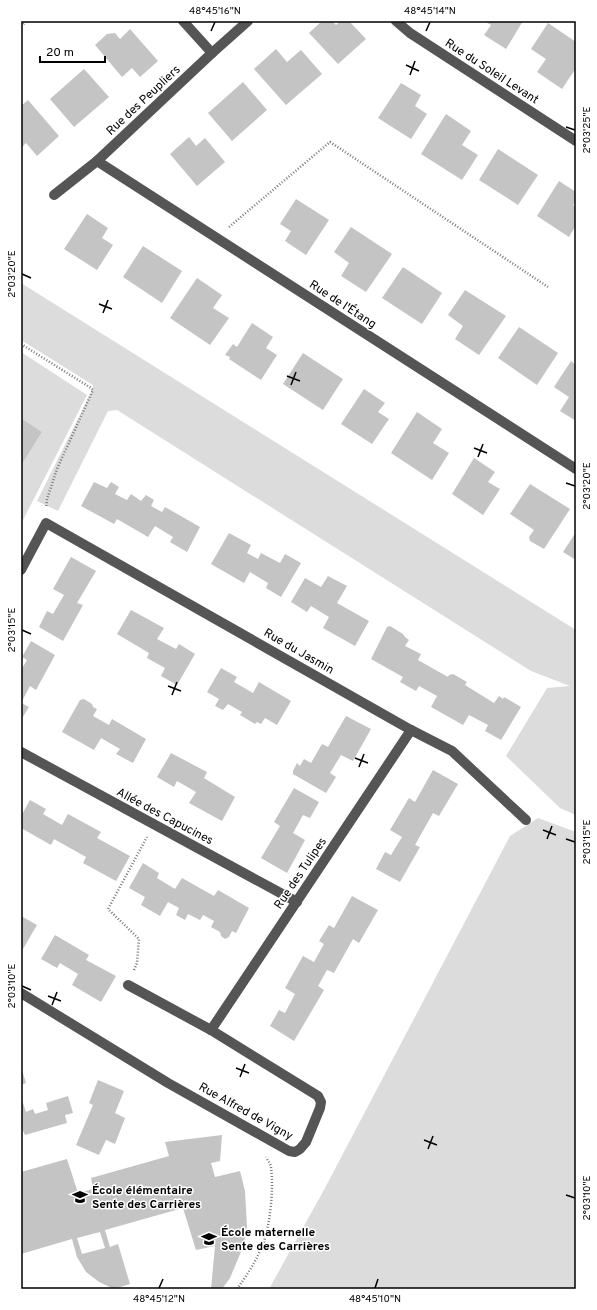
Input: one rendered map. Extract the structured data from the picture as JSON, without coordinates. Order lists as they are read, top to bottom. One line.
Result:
{"streets":{"street":["Rue du Soleil Levant","Rue des Peupliers","Rue de l'Étang","Rue du Jasmin","Allée des Capucines","Rue des Tulipes","Rue Alfred de Vigny"]},"crossings":[["Rue des Peupliers","Rue de l'Étang"],["Rue du Jasmin","Rue des Tulipes"],["Allée des Capucines","Rue des Tulipes"],["Rue des Tulipes","Rue Alfred de Vigny"]],"places":{"school or university":["École élémentaire Sente des Carrières","École maternelle Sente des Carrières"]},"scale_bar":"20 m","coordinates":["48°45'16\"N","48°45'14\"N","2°03'25\"E","2°03'20\"E","2°03'15\"E","2°03'10\"E","48°45'12\"N","48°45'10\"N"]}
